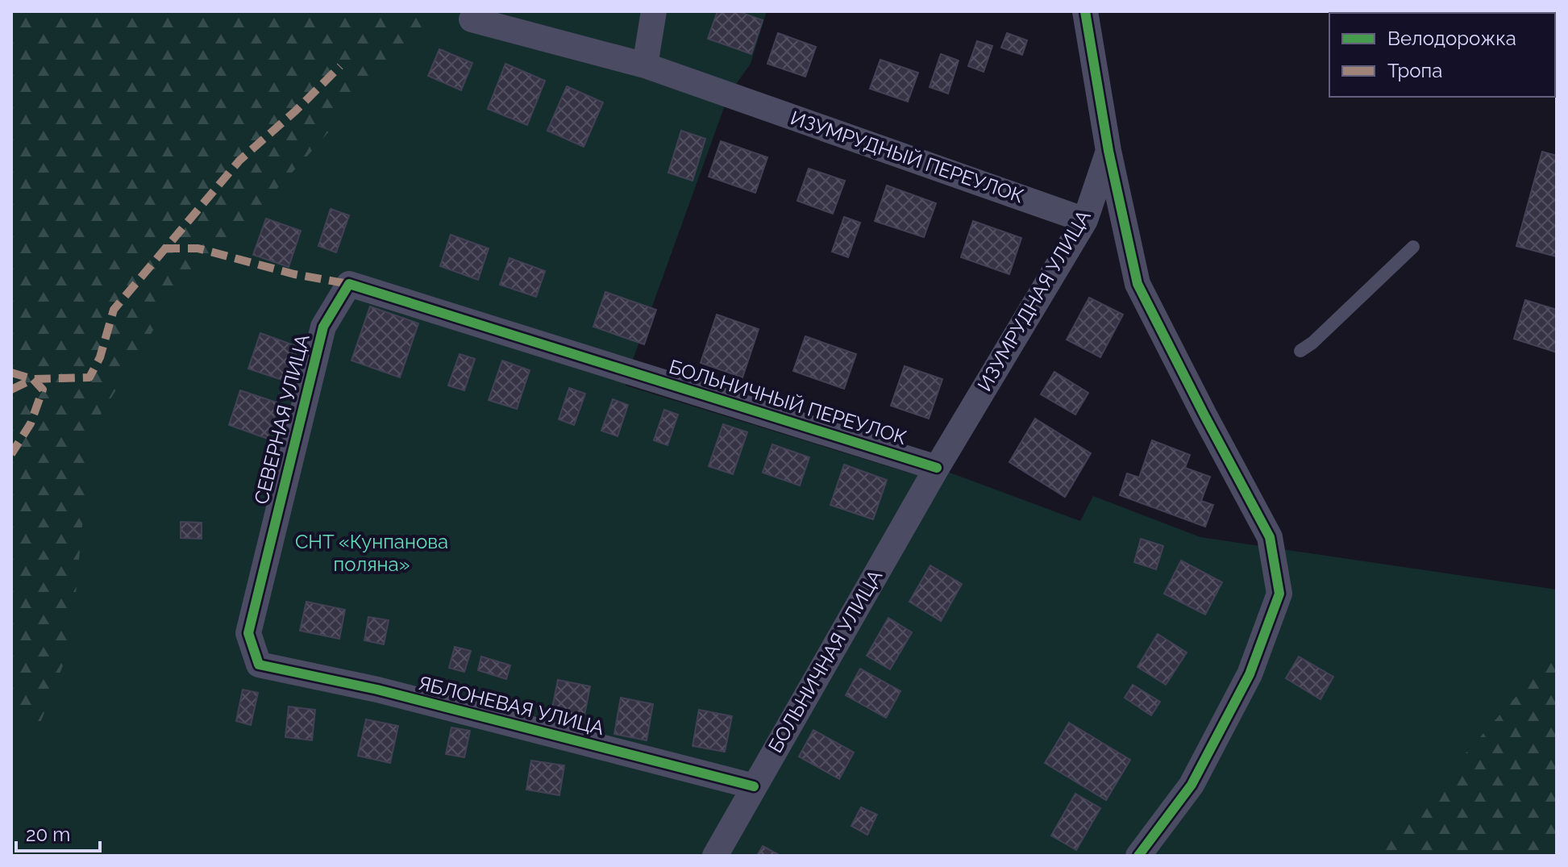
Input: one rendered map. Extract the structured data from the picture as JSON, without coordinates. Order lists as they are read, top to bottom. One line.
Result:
{"streets":{"street":["ИЗУМРУДНЫЙ ПЕРЕУЛОК","ИЗУМРУДНАЯ УЛИЦА","БОЛЬНИЧНЫЙ ПЕРЕУЛОК","СЕВЕРНАЯ УЛИЦА","БОЛЬНИЧНАЯ УЛИЦА","ЯБЛОНЕВАЯ УЛИЦА"]},"crossings":[["ИЗУМРУДНЫЙ ПЕРЕУЛОК","ИЗУМРУДНАЯ УЛИЦА"],["ИЗУМРУДНАЯ УЛИЦА","БОЛЬНИЧНЫЙ ПЕРЕУЛОК"],["ИЗУМРУДНАЯ УЛИЦА","БОЛЬНИЧНАЯ УЛИЦА"],["БОЛЬНИЧНЫЙ ПЕРЕУЛОК","СЕВЕРНАЯ УЛИЦА"],["БОЛЬНИЧНЫЙ ПЕРЕУЛОК","БОЛЬНИЧНАЯ УЛИЦА"],["СЕВЕРНАЯ УЛИЦА","ЯБЛОНЕВАЯ УЛИЦА"],["БОЛЬНИЧНАЯ УЛИЦА","ЯБЛОНЕВАЯ УЛИЦА"]],"parks":["СНТ «Кунпанова поляна»"],"legend":["Велодорожка","Тропа"],"scale_bar":"20 m"}
